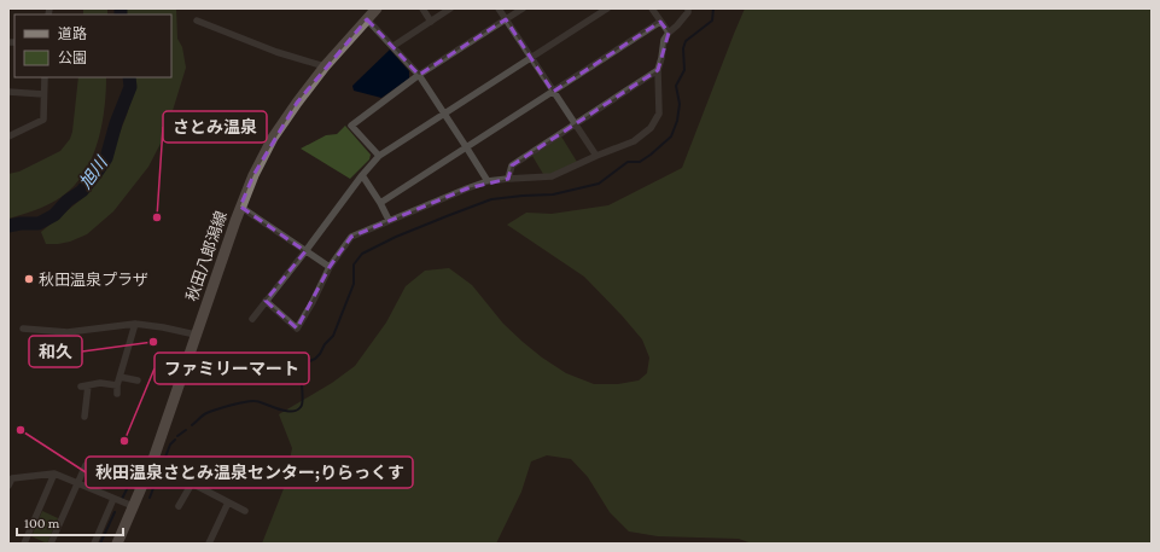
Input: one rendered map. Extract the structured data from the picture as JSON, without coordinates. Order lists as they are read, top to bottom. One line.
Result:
{"streets":{"main road":["秋田八郎潟線"]},"water":["旭川"],"places":["さとみ温泉","秋田温泉プラザ","和久","秋田温泉さとみ温泉センター;りらっくす","ファミリーマート"],"legend":["道路","公園"],"scale_bar":"100 m"}
